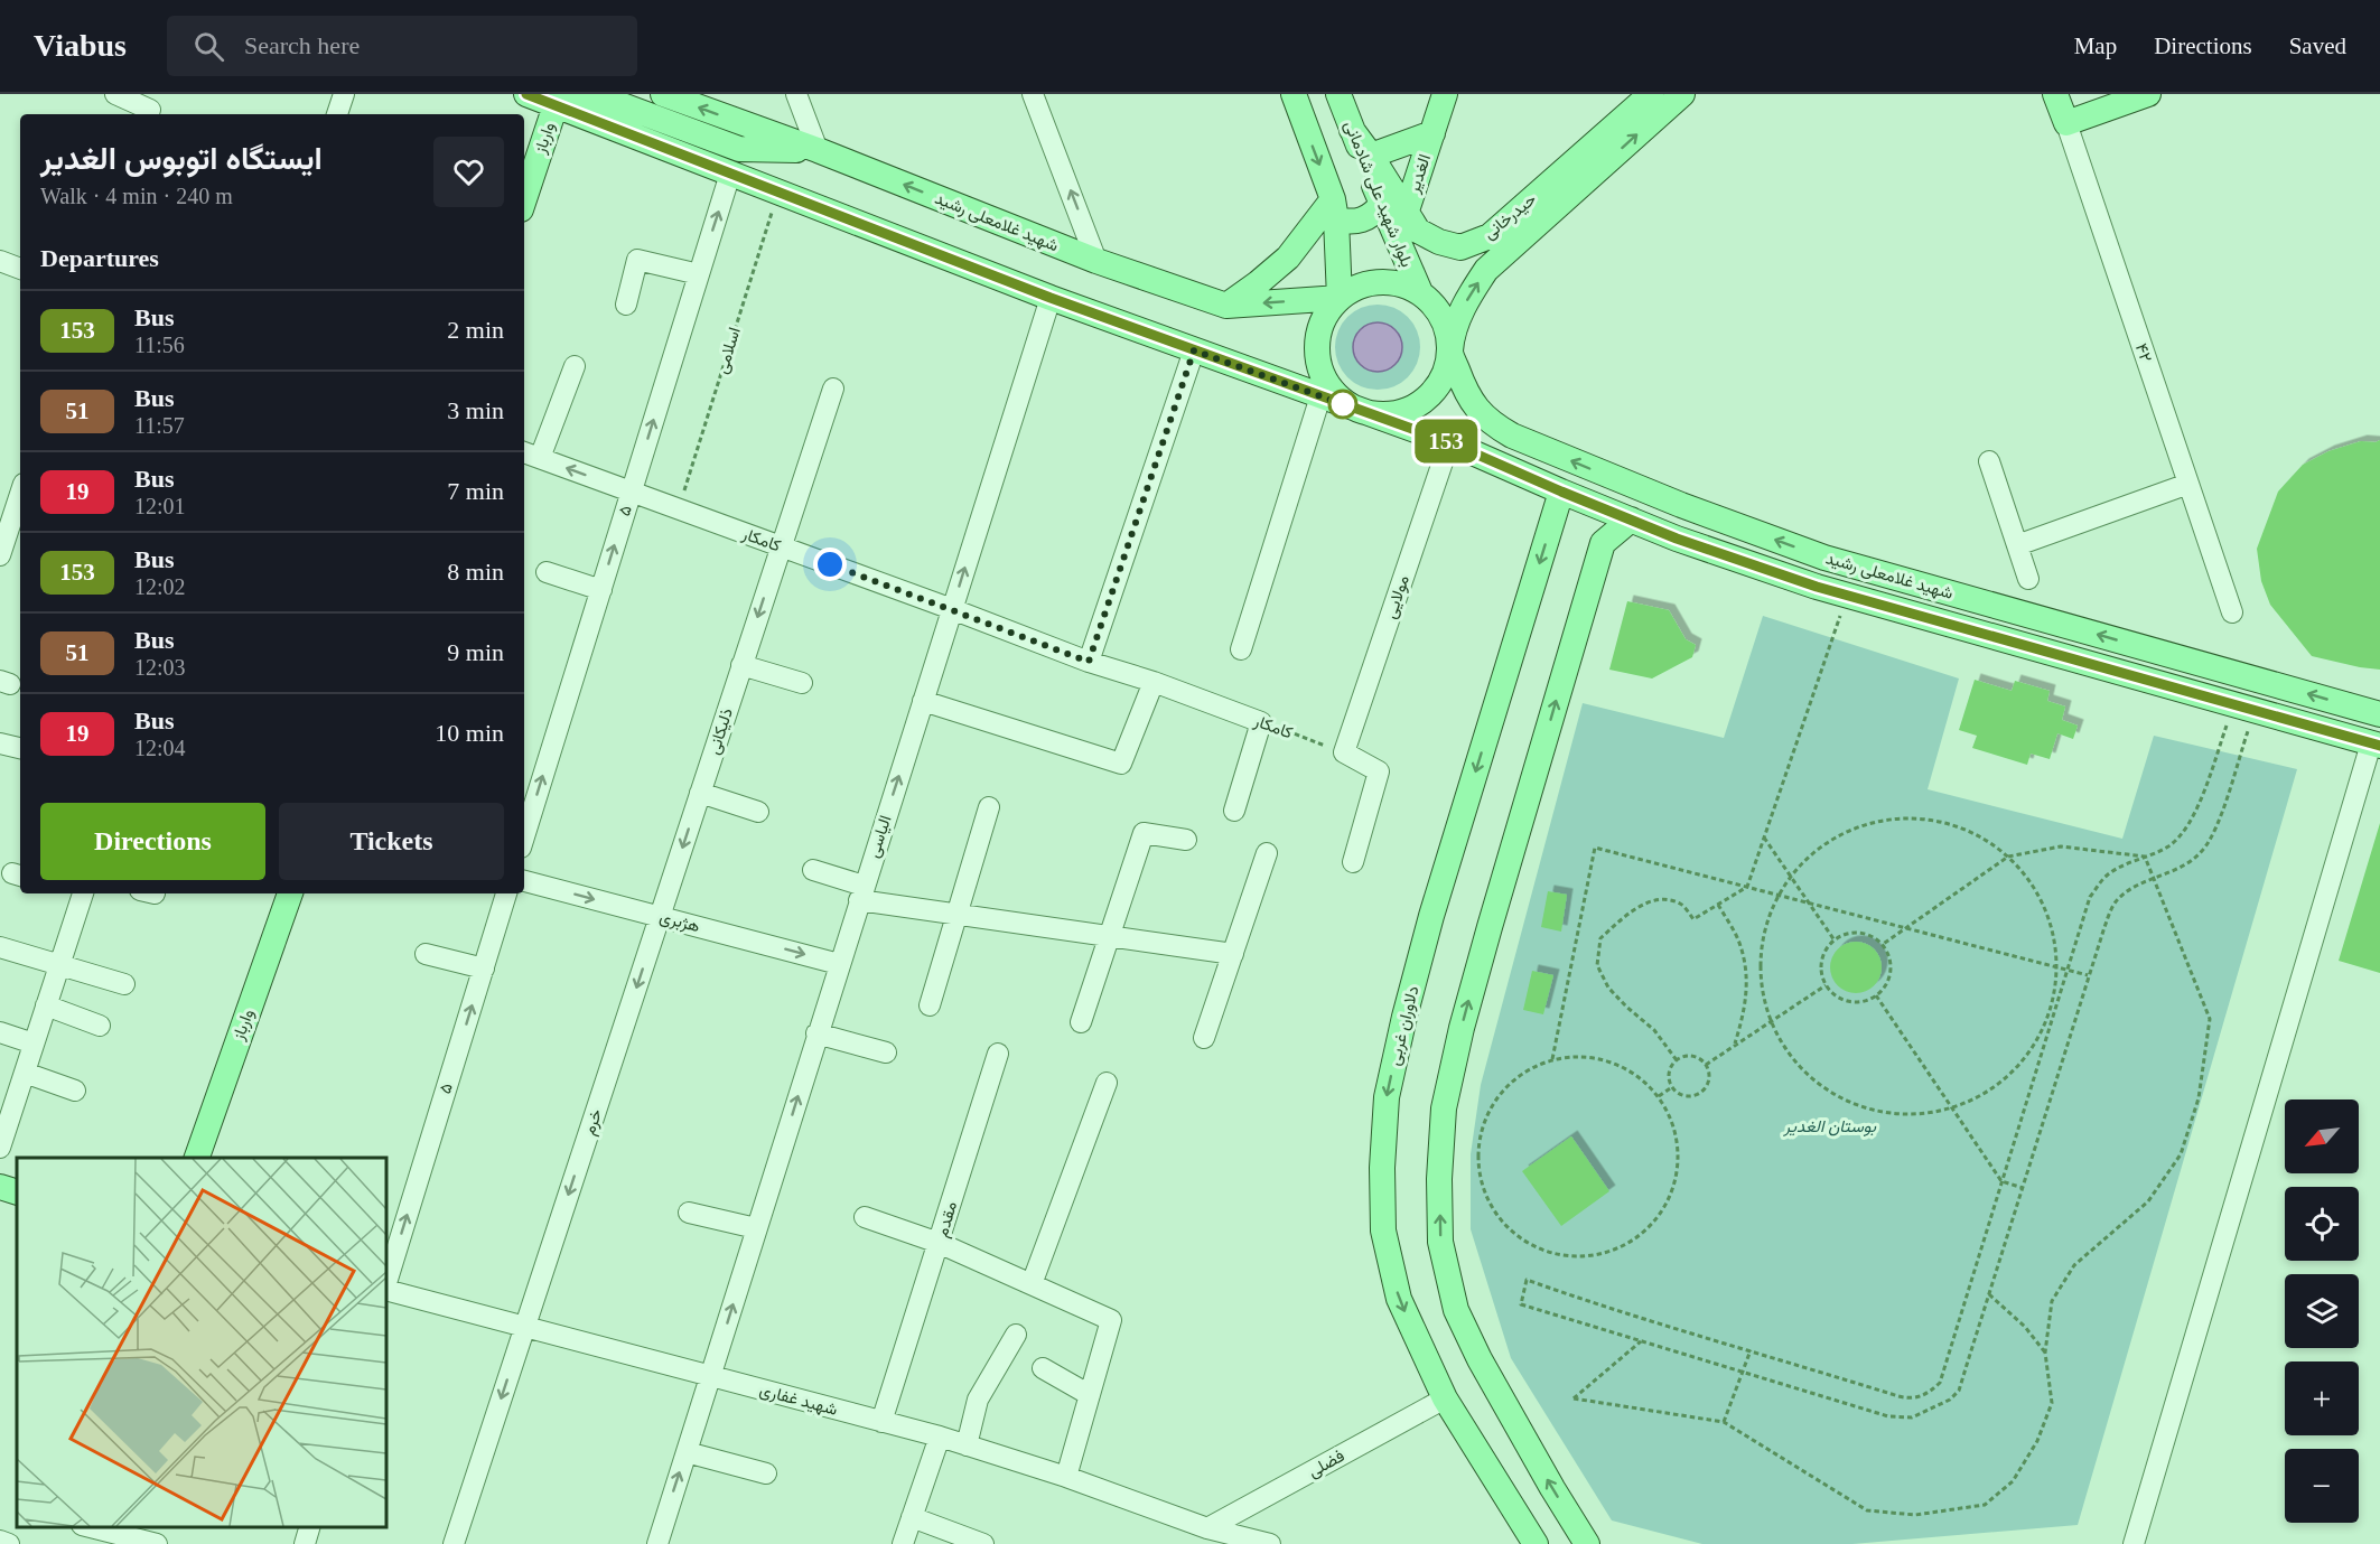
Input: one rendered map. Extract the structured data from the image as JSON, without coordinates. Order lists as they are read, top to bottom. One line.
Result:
{"streets":{"main road":["وارباز","الغدیر","بلوار شهید علی شادمانی","حیدرخانی","شهید غلامعلی رشید","۴۲","دلاوران غربی"],"street":["۵","کامکار","مولایی","ذلیکانی","الیاسی","هژبری","خرم","مقدم","شهید غفاری","فضلی"],"path":["اسلامی"]},"crossings":[["وارباز","شهید غلامعلی رشید"],["الغدیر","حیدرخانی"],["بلوار شهید علی شادمانی","حیدرخانی"],["بلوار شهید علی شادمانی","شهید غلامعلی رشید"],["حیدرخانی","شهید غلامعلی رشید"],["شهید غلامعلی رشید","اسلامی"],["شهید غلامعلی رشید","۵"],["شهید غلامعلی رشید","مولایی"],["شهید غلامعلی رشید","الیاسی"],["شهید غلامعلی رشید","دلاوران غربی"],["اسلامی","کامکار"],["۵","کامکار"],["کامکار","مولایی"],["کامکار","ذلیکانی"],["کامکار","الیاسی"],["ذلیکانی","هژبری"],["ذلیکانی","خرم"],["الیاسی","هژبری"],["الیاسی","شهید غفاری"],["هژبری","خرم"],["دلاوران غربی","فضلی"],["خرم","شهید غفاری"],["شهید غفاری","فضلی"]],"one_way":["۵","ذلیکانی","خرم"],"parks":["بوستان الغدیر"],"lines":["bus line 153"],"north":"bottom left","page":{"header":"Viabus","search":"Search here","nav":["Map","Directions","Saved"],"on_map":"153","heading":[["ایستگاه اتوبوس الغدیر","Walk · 4 min · 240 m"],"Departures"],"list":[{"mark":"153","name":"Bus","note":"11:56","value":"2 min"},{"mark":"51","name":"Bus","note":"11:57","value":"3 min"},{"mark":"19","name":"Bus","note":"12:01","value":"7 min"},{"mark":"153","name":"Bus","note":"12:02","value":"8 min"},{"mark":"51","name":"Bus","note":"12:03","value":"9 min"},{"mark":"19","name":"Bus","note":"12:04","value":"10 min"}],"buttons":["Directions","Tickets"],"map_buttons":["+","−"]}}
